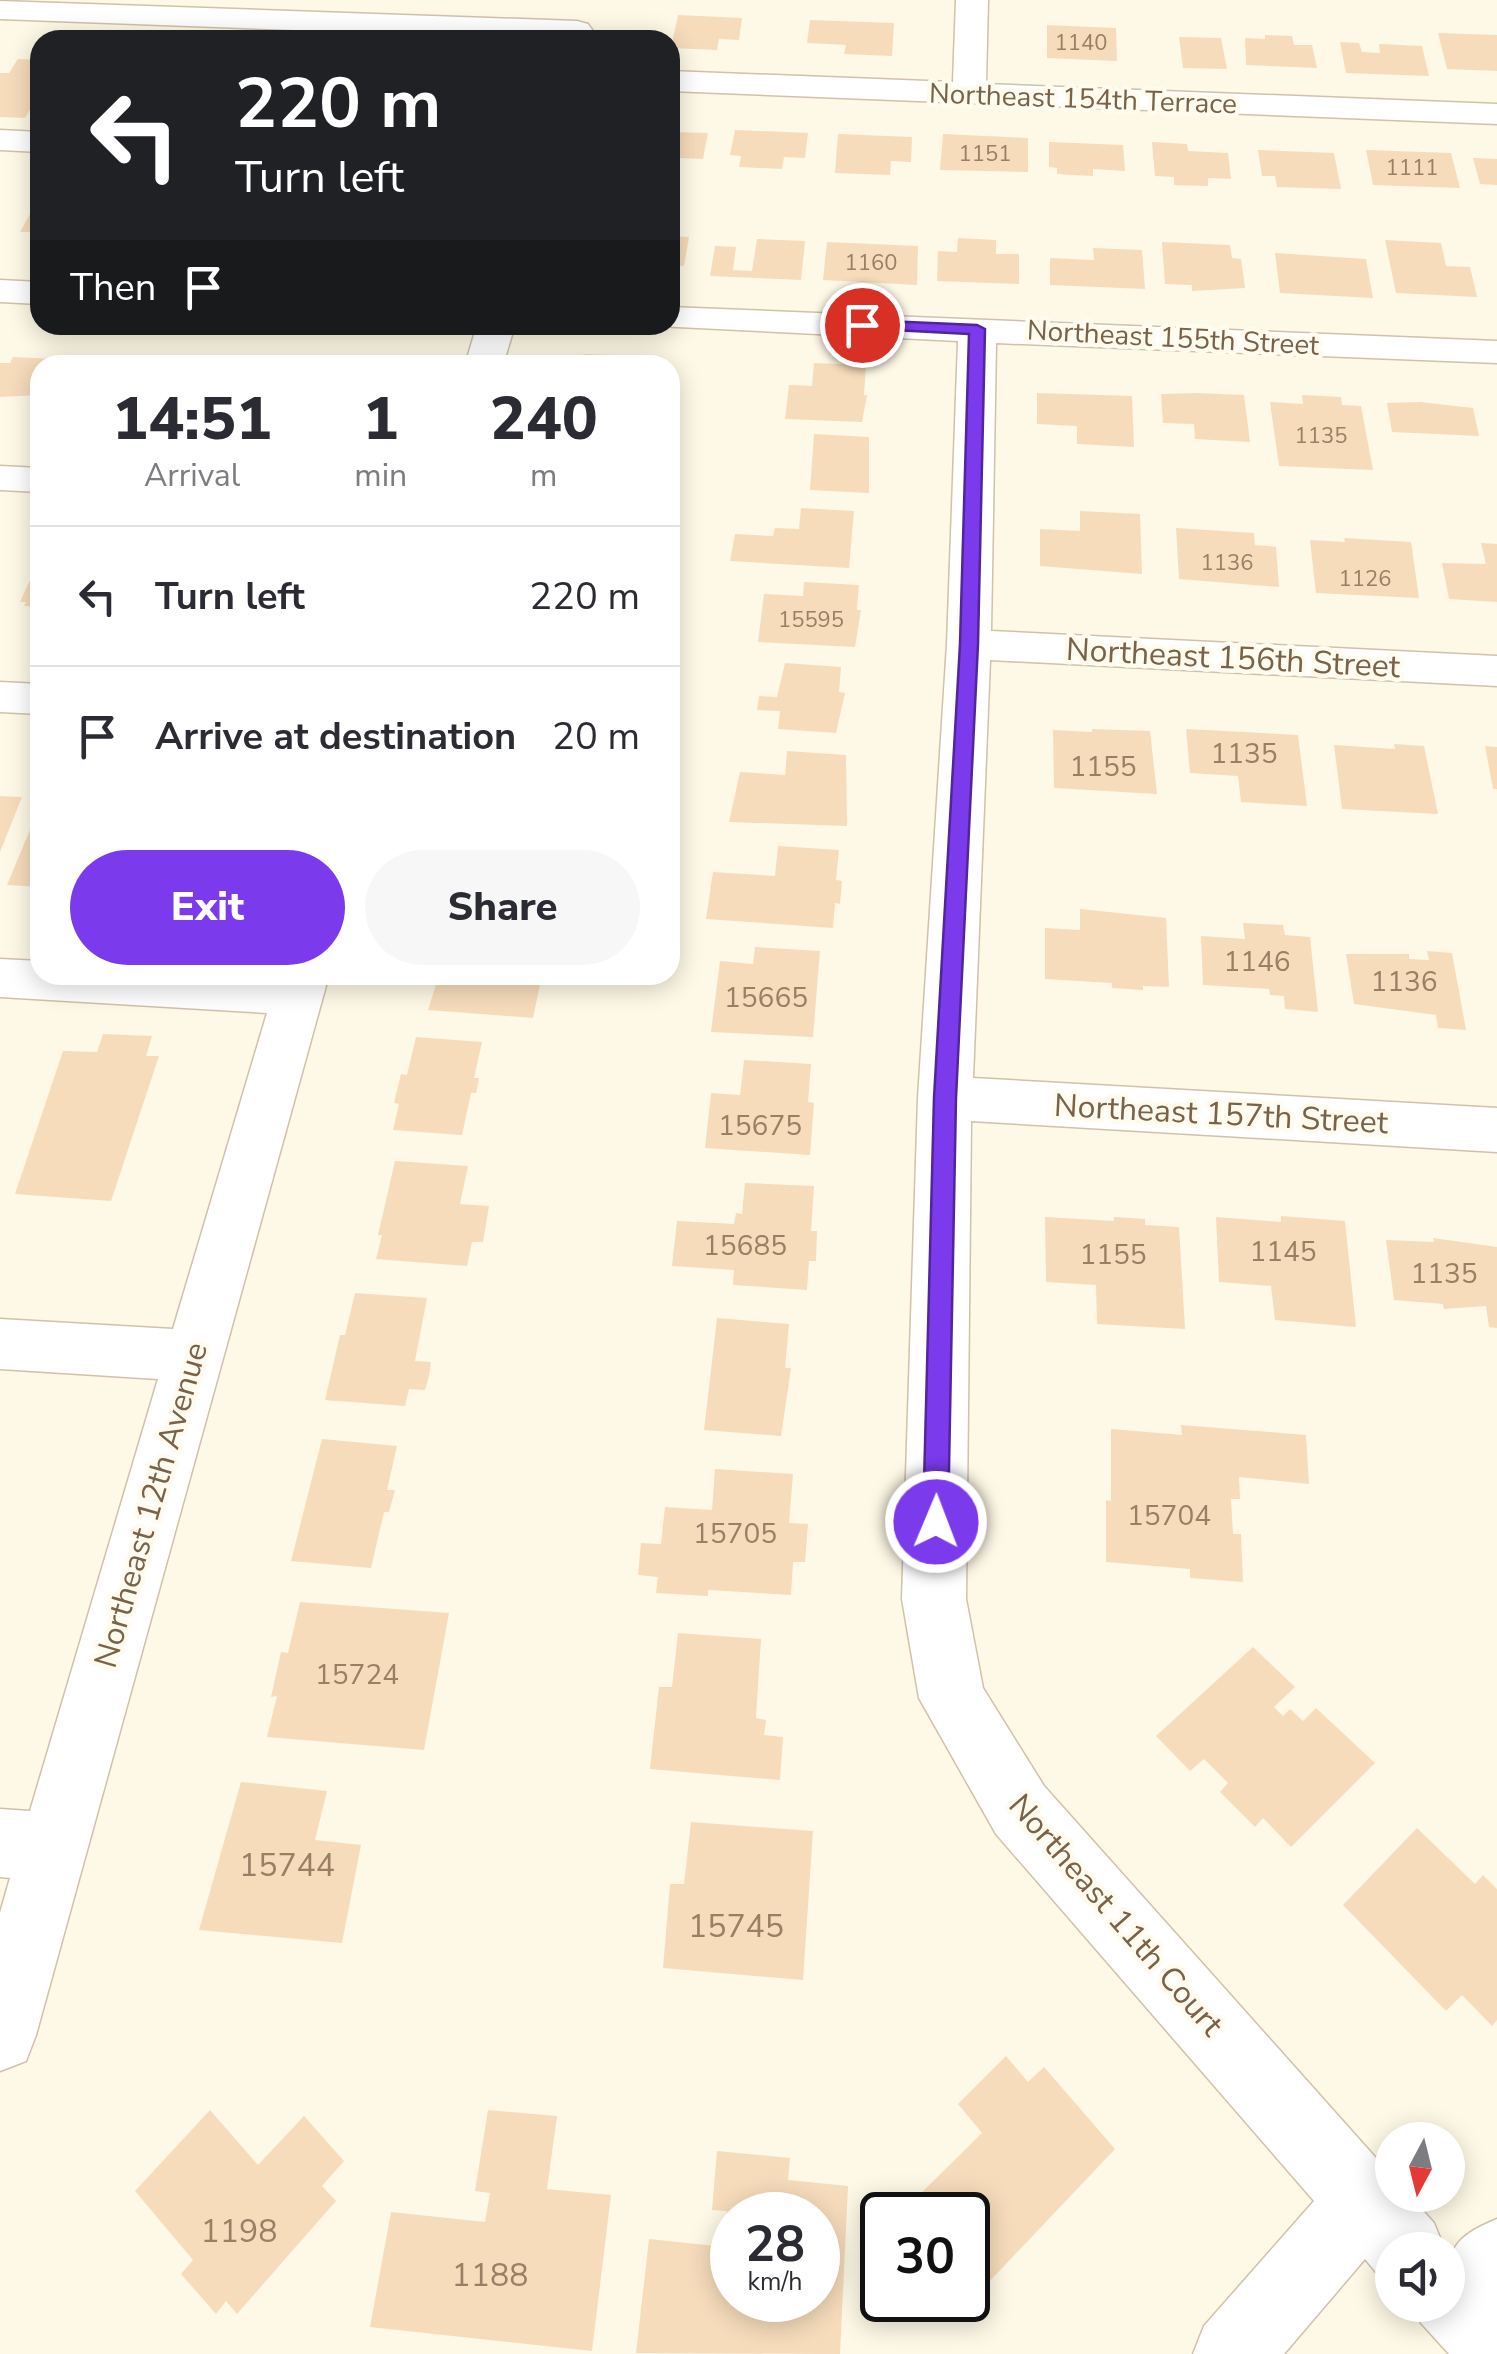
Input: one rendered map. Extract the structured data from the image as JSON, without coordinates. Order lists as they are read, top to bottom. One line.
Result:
{"streets":{"street":["Northeast 154th Terrace","Northeast 155th Street","Northeast 156th Street","Northeast 157th Street","Northeast 12th Avenue","Northeast 11th Court"]},"crossings":[["Northeast 155th Street","Northeast 11th Court"],["Northeast 156th Street","Northeast 11th Court"],["Northeast 157th Street","Northeast 11th Court"]],"house_numbers":["1140","1151","1111","1160","1135","1136","1126","15595","1135","1155","1146","1136","15665","15675","15685","1145","1155","1135","15704","15705","15724","15744","15745","1198","1188"],"north":"bottom","page":{"turn":["220 m","Turn left"],"then":"Then","eta":["14:51","Arrival","1","min","240","m"],"list":[{"name":"Turn left","value":"220 m"},{"name":"Arrive at destination","value":"20 m"}],"buttons":["Exit","Share"],"speed":"28 km/h","limit":"30"}}
